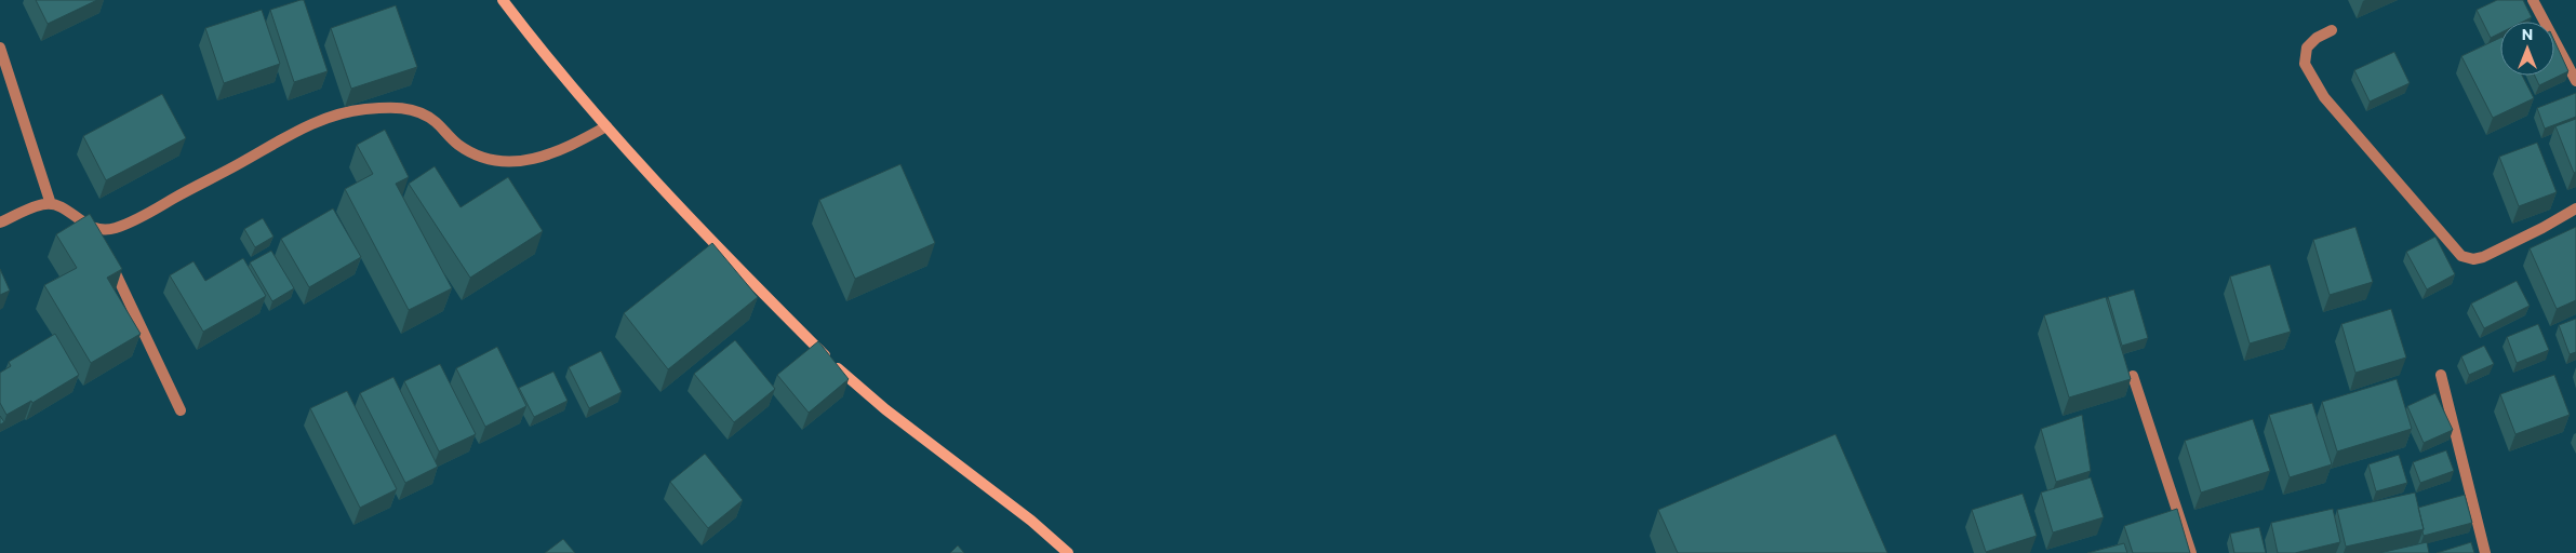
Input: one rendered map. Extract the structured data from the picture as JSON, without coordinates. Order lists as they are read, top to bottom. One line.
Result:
{"north":"top"}
